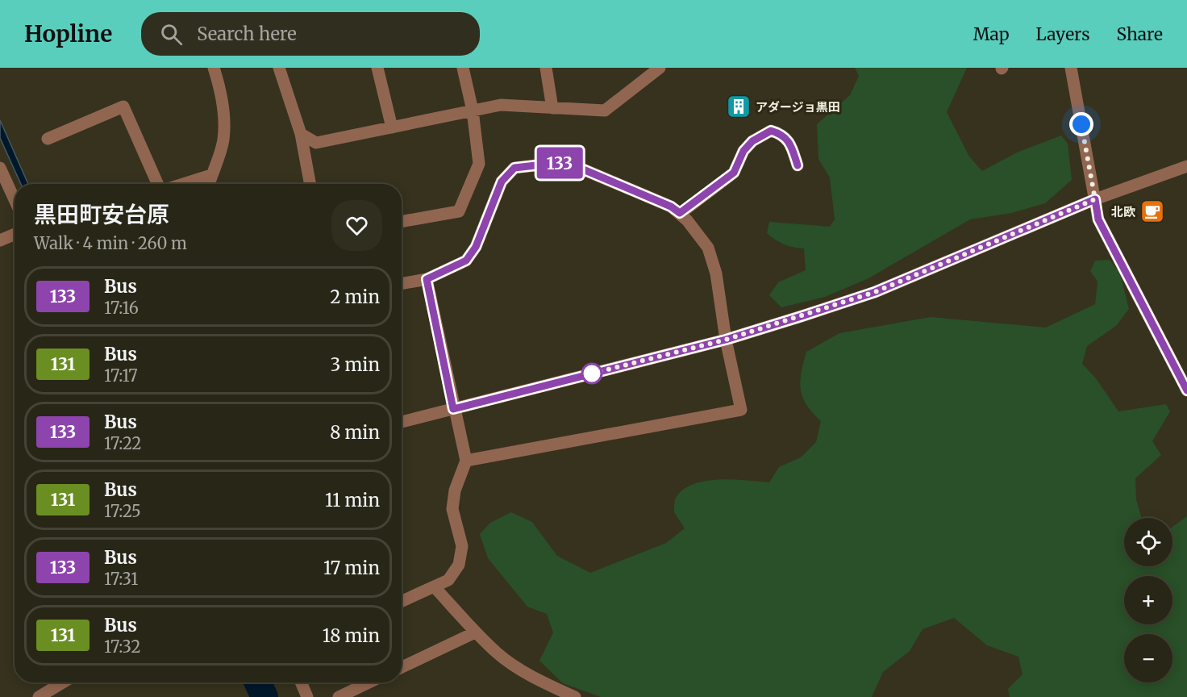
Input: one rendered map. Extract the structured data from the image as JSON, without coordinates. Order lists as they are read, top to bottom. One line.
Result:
{"places":{"building":["アダージョ黒田"],"cafe":["北欧"]},"lines":["bus line 133"],"page":{"header":"Hopline","search":"Search here","nav":["Map","Layers","Share"],"on_map":"133","heading":["黒田町安台原","Walk · 4 min · 260 m"],"list":[{"mark":"133","name":"Bus","note":"17:16","value":"2 min"},{"mark":"131","name":"Bus","note":"17:17","value":"3 min"},{"mark":"133","name":"Bus","note":"17:22","value":"8 min"},{"mark":"131","name":"Bus","note":"17:25","value":"11 min"},{"mark":"133","name":"Bus","note":"17:31","value":"17 min"},{"mark":"131","name":"Bus","note":"17:32","value":"18 min"}],"map_buttons":["+","−"]}}
